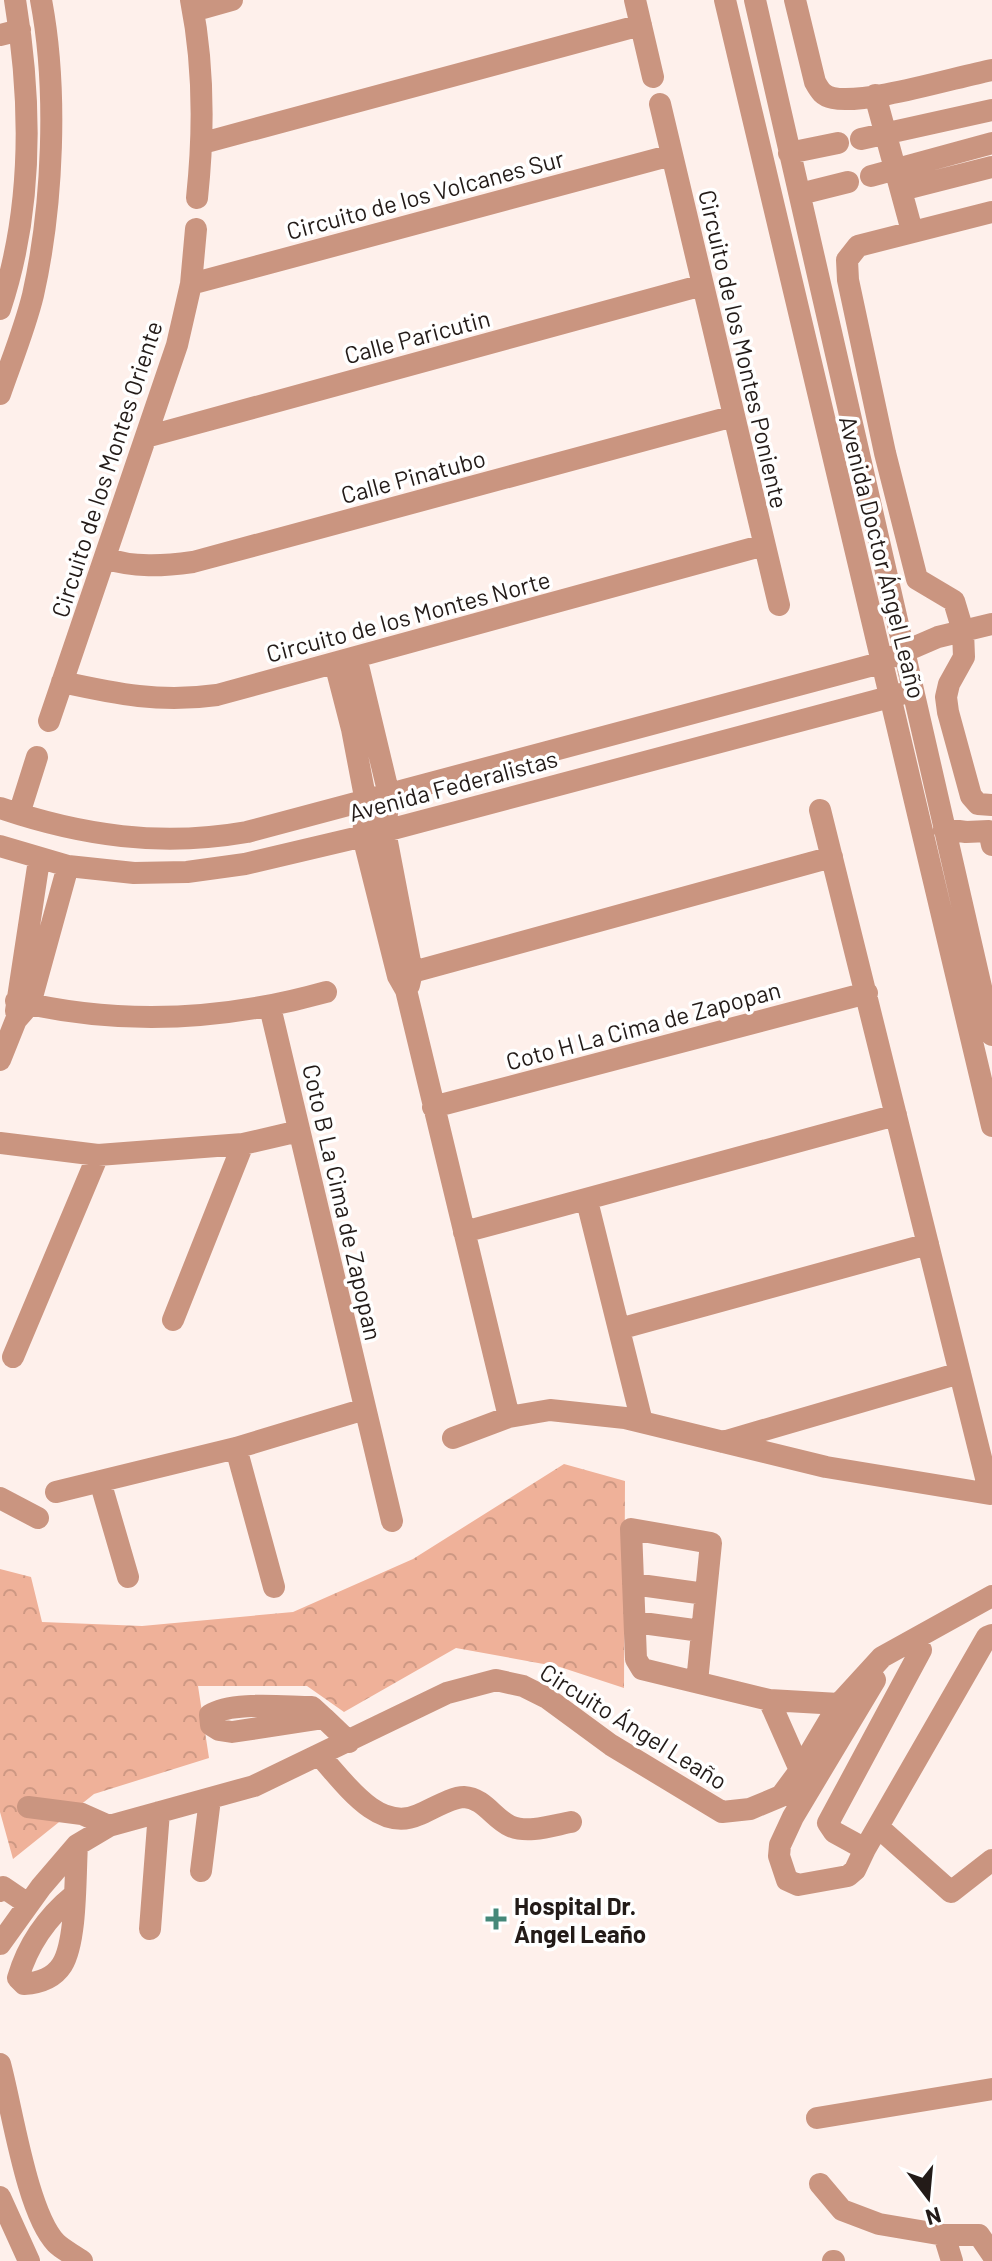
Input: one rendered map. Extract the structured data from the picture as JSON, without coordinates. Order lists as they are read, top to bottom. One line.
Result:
{"streets":{"street":["Circuito de los Volcanes Sur","Calle Paricutin","Circuito de los Montes Poniente","Circuito de los Montes Oriente","Calle Pinatubo","Avenida Doctor Ángel Leaño","Circuito de los Montes Norte","Avenida Federalistas","Coto H La Cima de Zapopan","Coto B La Cima de Zapopan","Circuito Ángel Leaño"]},"crossings":[["Circuito de los Volcanes Sur","Circuito de los Montes Poniente"],["Circuito de los Volcanes Sur","Circuito de los Montes Oriente"],["Calle Paricutin","Circuito de los Montes Poniente"],["Calle Paricutin","Circuito de los Montes Oriente"],["Circuito de los Montes Poniente","Calle Pinatubo"],["Circuito de los Montes Poniente","Circuito de los Montes Norte"],["Circuito de los Montes Oriente","Calle Pinatubo"],["Circuito de los Montes Oriente","Circuito de los Montes Norte"],["Avenida Doctor Ángel Leaño","Avenida Federalistas"]],"places":{"health":["Hospital Dr. Ángel Leaño"]},"north":"bottom"}
